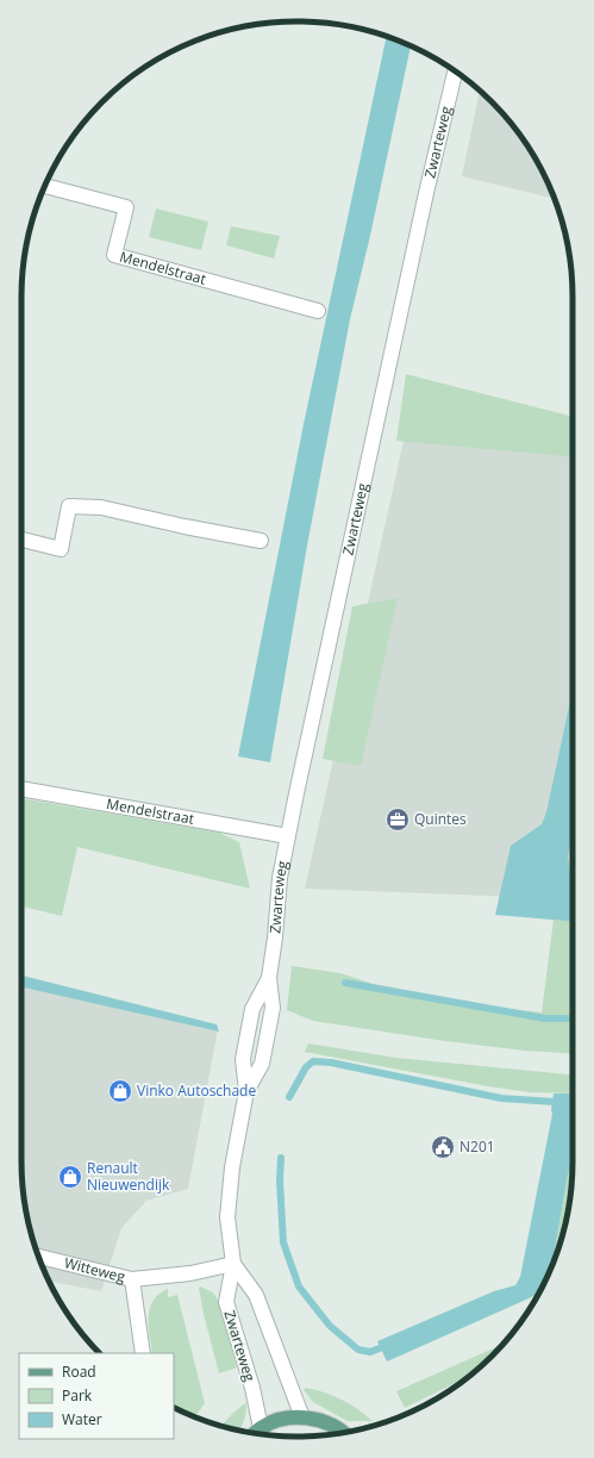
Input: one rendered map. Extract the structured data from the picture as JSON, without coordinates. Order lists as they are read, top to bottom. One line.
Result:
{"streets":{"street":["Zwarteweg","Mendelstraat","Witteweg"]},"crossings":[["Zwarteweg","Mendelstraat"],["Zwarteweg","Witteweg"]],"places":{"office":["Quintes"],"shop":["Vinko Autoschade","Renault Nieuwendijk"],"public building":["N201"]},"legend":["Road","Park","Water"]}
